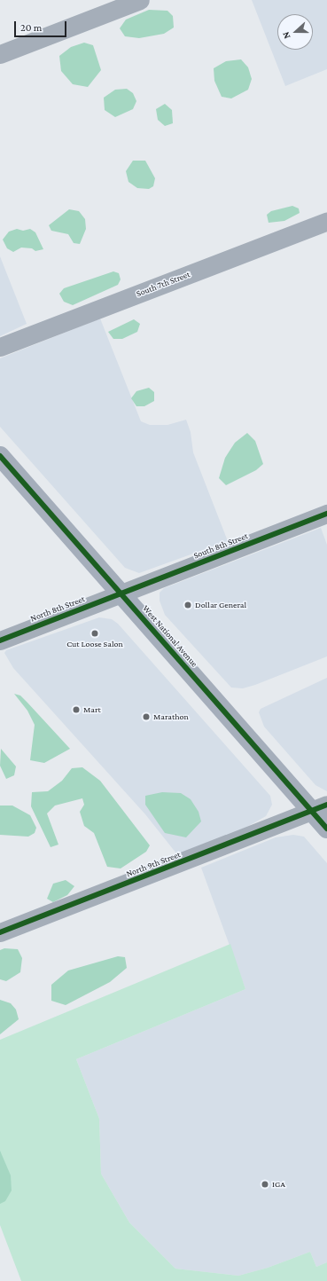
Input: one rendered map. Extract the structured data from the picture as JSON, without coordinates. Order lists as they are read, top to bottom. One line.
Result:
{"streets":{"main road":["West National Avenue"],"street":["South 7th Street","South 8th Street","North 8th Street","North 9th Street"]},"crossings":[["South 8th Street","North 8th Street"],["South 8th Street","West National Avenue"],["North 8th Street","West National Avenue"],["West National Avenue","North 9th Street"]],"places":["Dollar General","Cut Loose Salon","Mart","Marathon","IGA"],"scale_bar":"20 m","north":"left"}
